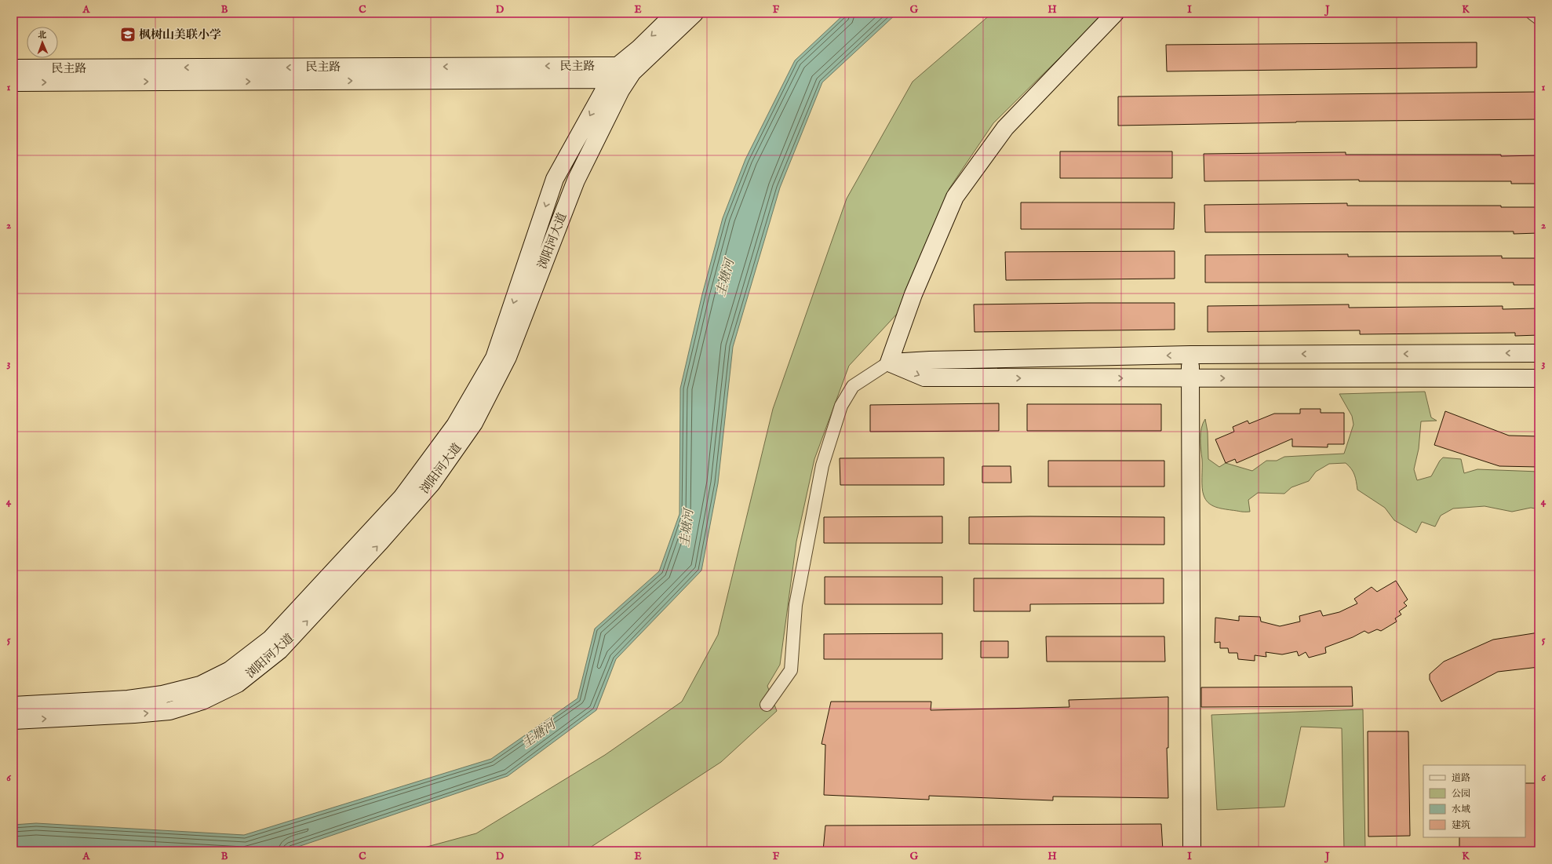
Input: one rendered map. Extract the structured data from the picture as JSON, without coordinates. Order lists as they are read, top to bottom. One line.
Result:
{"streets":{"street":["民主路","浏阳河大道"]},"crossings":[["民主路","浏阳河大道"]],"water":["圭塘河"],"places":{"school or university":["枫树山美联小学"]},"legend":["道路","公园","水域","建筑"],"north":"top","grid":{"columns":["A","B","C","D","E","F","G","H","I","J","K"],"rows":["1","2","3","4","5","6"]}}
